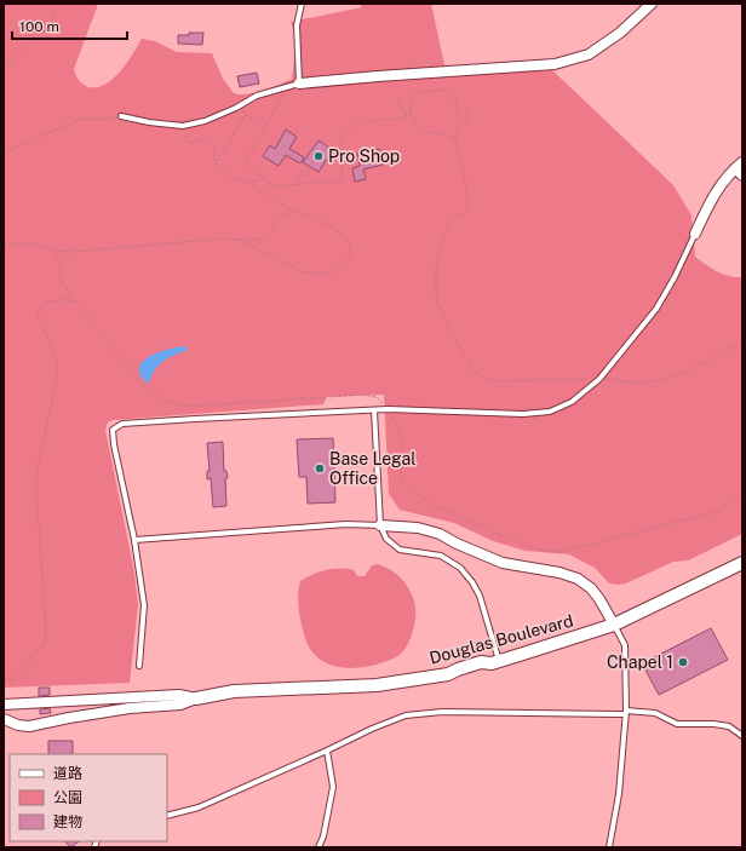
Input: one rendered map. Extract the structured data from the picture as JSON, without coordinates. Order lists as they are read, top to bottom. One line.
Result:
{"streets":{"street":["Douglas Boulevard"]},"places":["Pro Shop","Base Legal Office","Chapel 1"],"legend":["道路","公園","建物"],"scale_bar":"100 m"}
